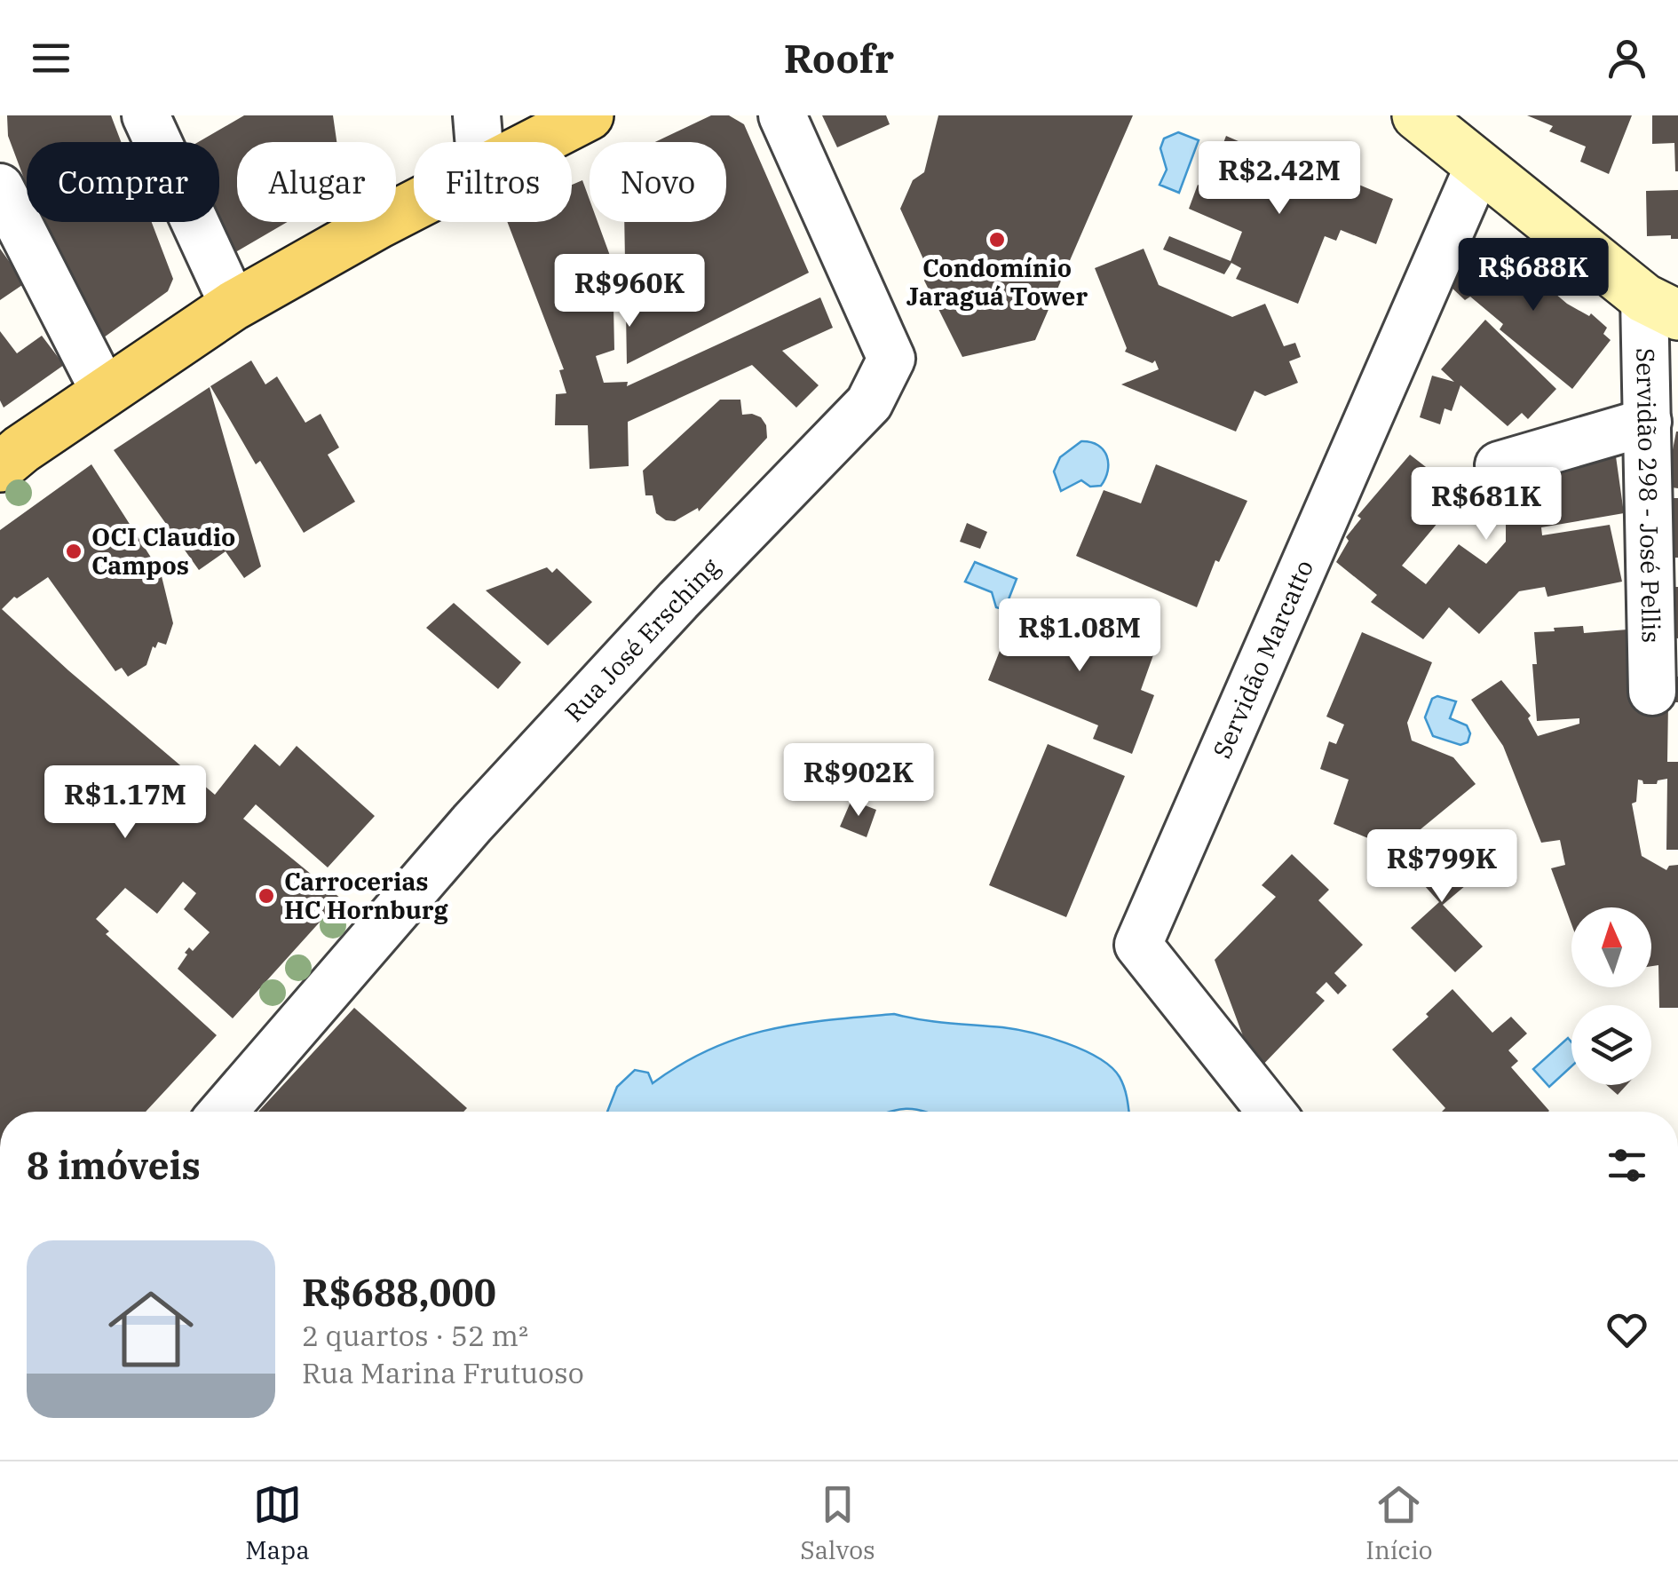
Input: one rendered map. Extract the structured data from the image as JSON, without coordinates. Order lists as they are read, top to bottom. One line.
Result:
{"streets":{"street":["Servidão 298 - José Pellis","Rua José Ersching","Servidão Marcatto"]},"places":["Condomínio Jaraguá Tower","OCI Claudio Campos","Carrocerias HC Hornburg"],"north":"top","page":{"header":"Roofr","price":["R$2.42M","R$688K","R$960K","R$681K","R$1.08M","R$902K","R$1.17M","R$799K"],"chip":["Comprar","Alugar","Filtros","Novo"],"heading":"8 imóveis","list":[{"name":"R$688,000","note":"2 quartos · 52 m² · Rua Marina Frutuoso"}],"tabs":["Mapa","Salvos","Início"]}}
